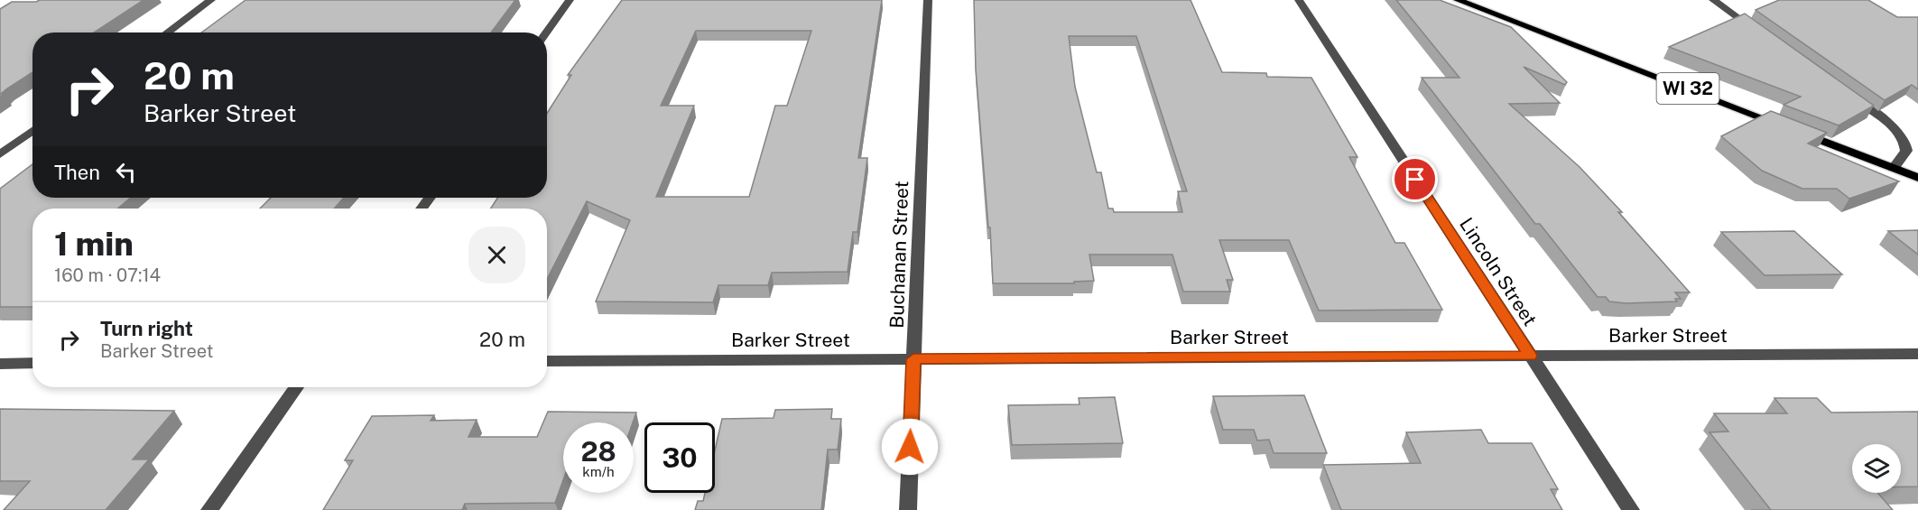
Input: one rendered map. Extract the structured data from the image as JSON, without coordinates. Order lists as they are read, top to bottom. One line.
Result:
{"streets":{"main road":["WI 32"],"street":["Buchanan Street","Lincoln Street","Barker Street"]},"crossings":[["Buchanan Street","Barker Street"],["Lincoln Street","Barker Street"]],"page":{"turn":["20 m","Barker Street"],"then":"Then","heading":["1 min","160 m · 07:14"],"list":[{"name":"Turn right","note":"Barker Street","value":"20 m"}],"speed":"28 km/h","limit":"30"}}
